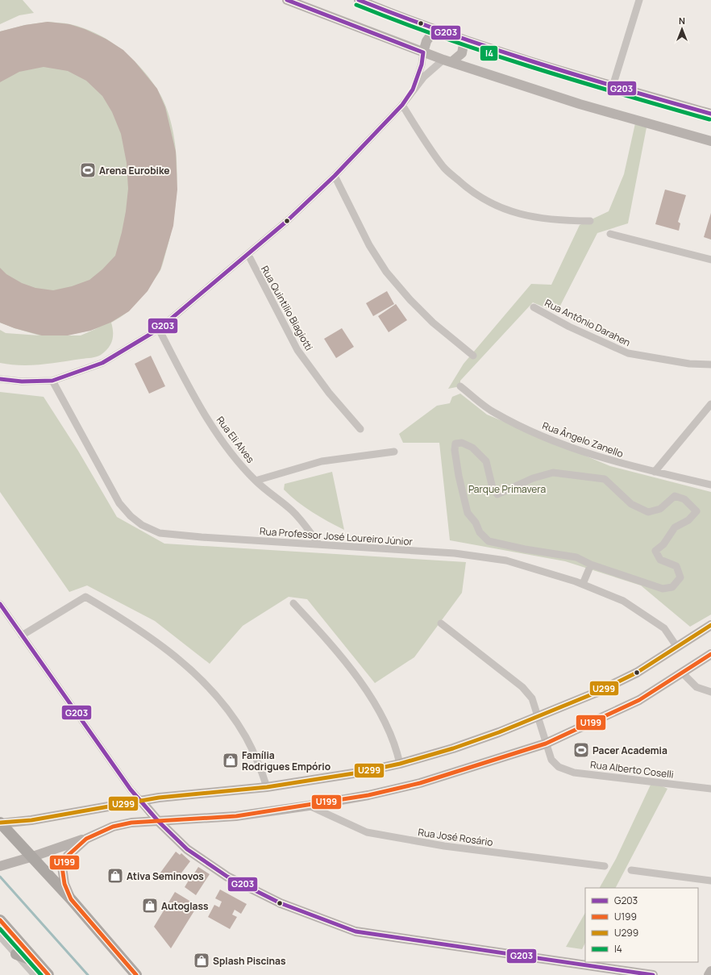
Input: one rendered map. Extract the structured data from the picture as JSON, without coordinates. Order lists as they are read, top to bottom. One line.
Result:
{"streets":{"street":["Rua Quintilio Biagiotti","Rua Antônio Darahen","Rua Eli Alves","Rua Ângelo Zanello","Rua Professor José Loureiro Júnior","Rua Alberto Coselli","Rua José Rosário"]},"crossings":[["Rua Eli Alves","Rua Professor José Loureiro Júnior"]],"parks":["Parque Primavera"],"places":{"sports":["Arena Eurobike","Pacer Academia"],"shop":["Família Rodrigues Empório","Ativa Seminovos","Autoglass","Splash Piscinas"]},"lines":["transit line G203","transit line I4","transit line U299","transit line U199"],"legend":["G203","U199","U299","I4"],"north":"top"}
